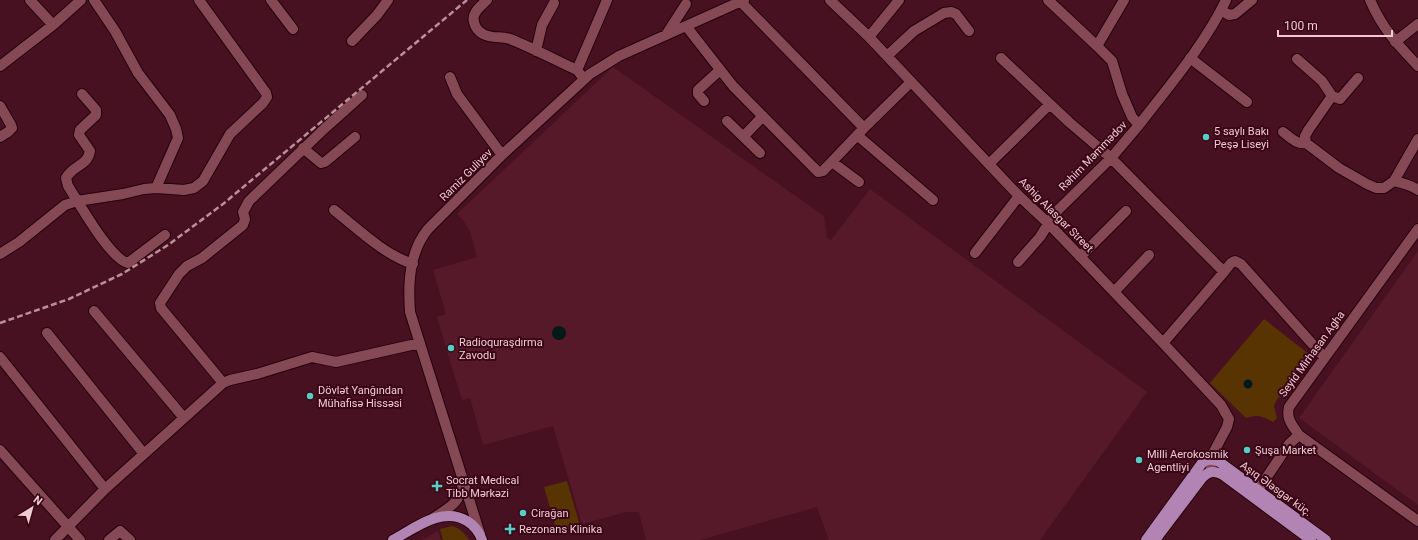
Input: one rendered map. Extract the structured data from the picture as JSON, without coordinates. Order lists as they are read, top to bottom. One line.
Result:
{"streets":{"main road":["Aşıq Ələsgər küç."],"street":["Rəhim Məmmədov","Ramiz Guliyev","Ashig Alasgar Street","Seyid Mirhasan Agha"]},"crossings":[["Rəhim Məmmədov","Ashig Alasgar Street"],["Ashig Alasgar Street","Aşıq Ələsgər küç."]],"places":{"other":["5 saylı Bakı Peşə Liseyi","Radioquraşdırma Zavodu","Dövlət Yanğından Mühafisə Hissəsi","Şuşa Market","Milli Aerokosmik Agentliyi","Cirağan"],"health":["Socrat Medical Tibb Mərkəzi","Rezonans Klinika"]},"scale_bar":"100 m","north":"top right"}
